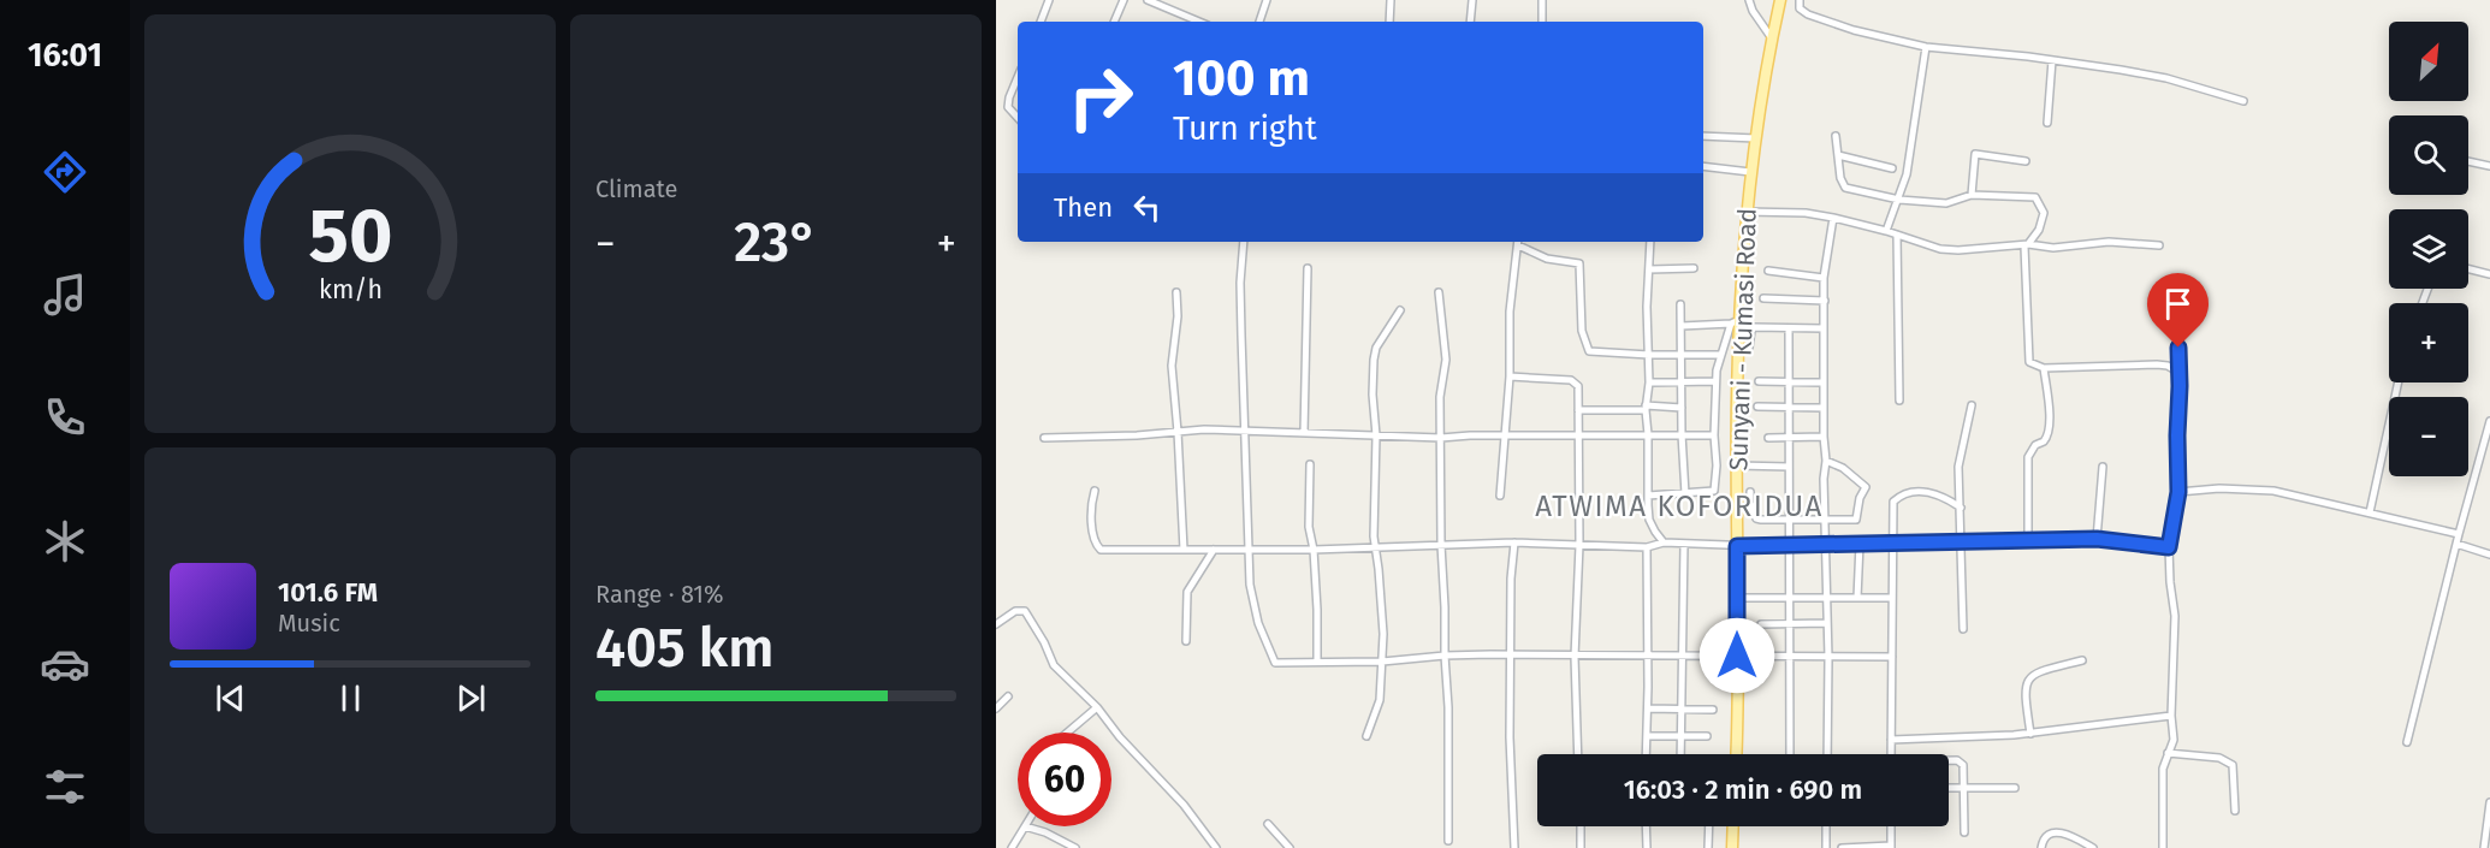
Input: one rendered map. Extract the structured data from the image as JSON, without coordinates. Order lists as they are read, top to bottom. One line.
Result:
{"streets":{"main road":["Sunyani - Kumasi Road"]},"districts":["ATWIMA KOFORIDUA"],"north":"top right","page":{"tabs":"16:01","tile":["Climate",["Range · 81%","405 km"]],"map_buttons":["+","−"],"turn":["100 m","Turn right"],"then":"Then","heat":["−","23°","+"],"song":["101.6 FM","Music"],"limit":"60","trip":"16:03 · 2 min · 690 m","gauge":["50","km/h"]}}
